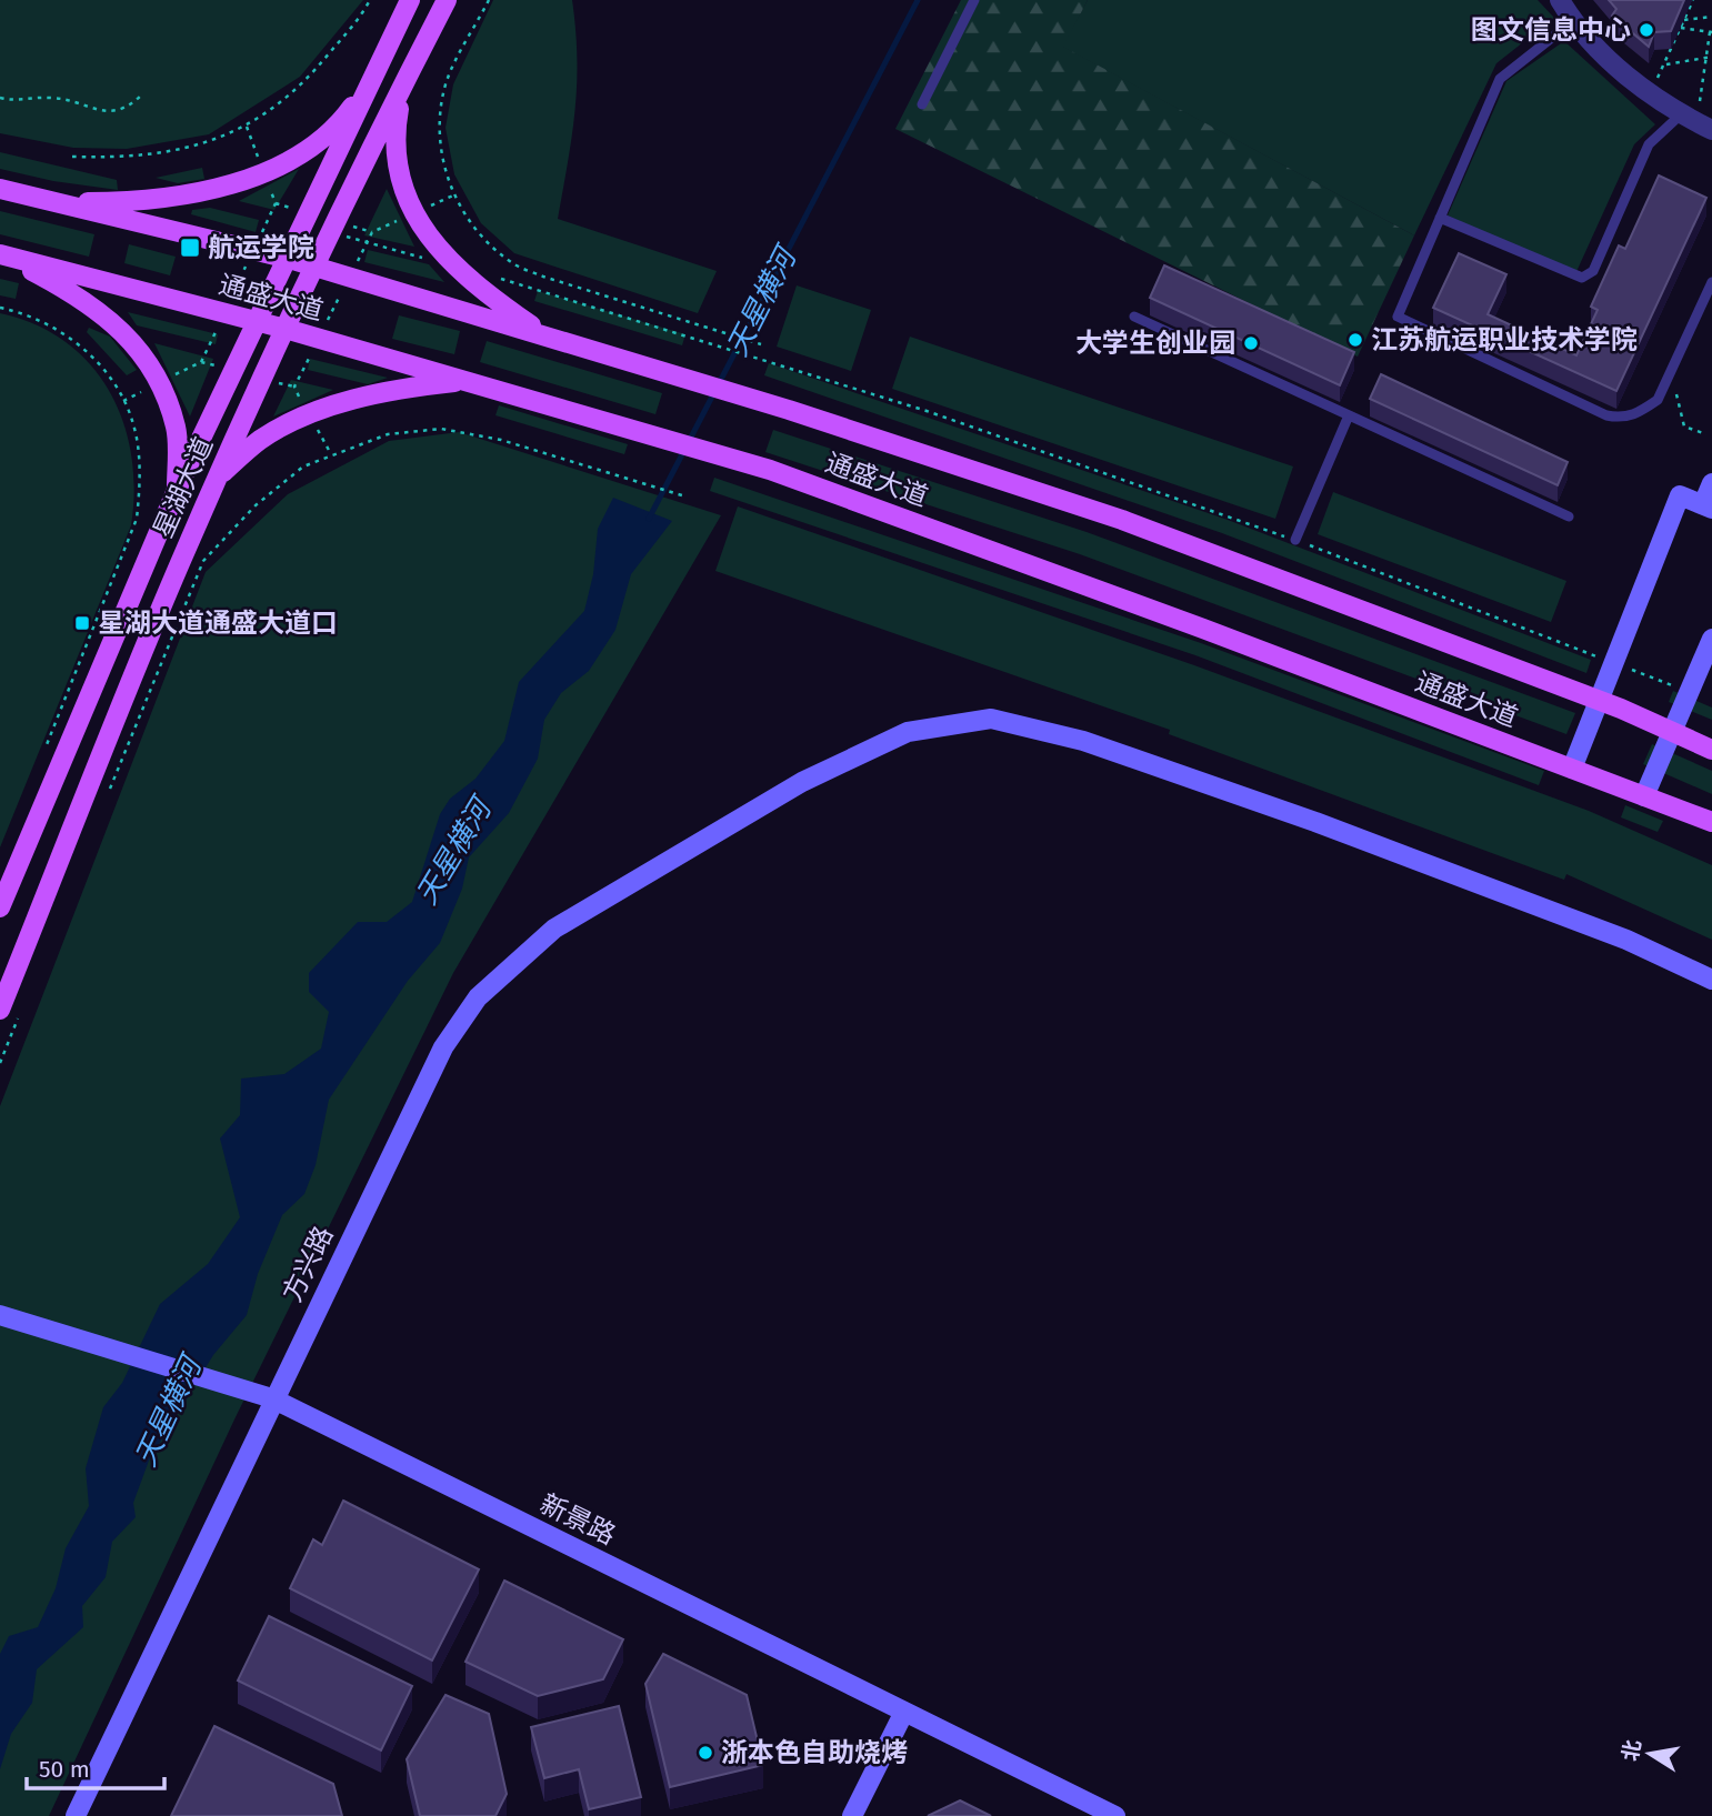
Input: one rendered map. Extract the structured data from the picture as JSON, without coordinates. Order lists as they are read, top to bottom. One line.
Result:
{"streets":{"main road":["通盛大道","星湖大道"],"street":["方兴路","新景路"]},"crossings":[["通盛大道","星湖大道"],["方兴路","新景路"]],"water":["天星横河"],"places":{"other":["图文信息中心","江苏航运职业技术学院","大学生创业园","浙本色自助烧烤"],"transit":["航运学院","星湖大道通盛大道口"]},"scale_bar":"50 m","north":"left"}
